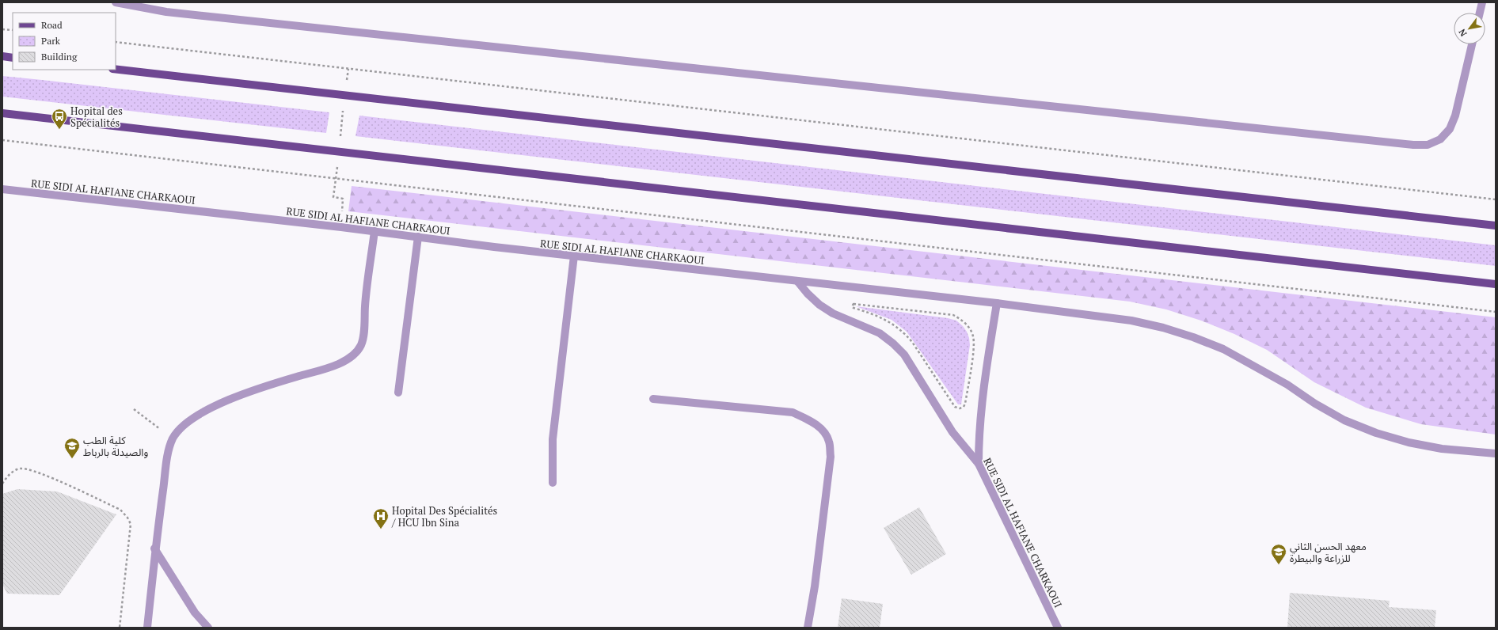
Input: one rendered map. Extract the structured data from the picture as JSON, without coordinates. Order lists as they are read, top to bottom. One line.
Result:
{"streets":{"street":["RUE SIDI AL HAFIANE CHARKAOUI"]},"places":{"bus stop":["Hopital des Spécialités"],"school or university":["كلية الطب والصيدلة بالرباط","معهد الحسن الثاني للزراعة والبيطرة"],"hospital":["Hopital Des Spécialités / HCU Ibn Sina"]},"legend":["Road","Park","Building"],"north":"bottom left"}
